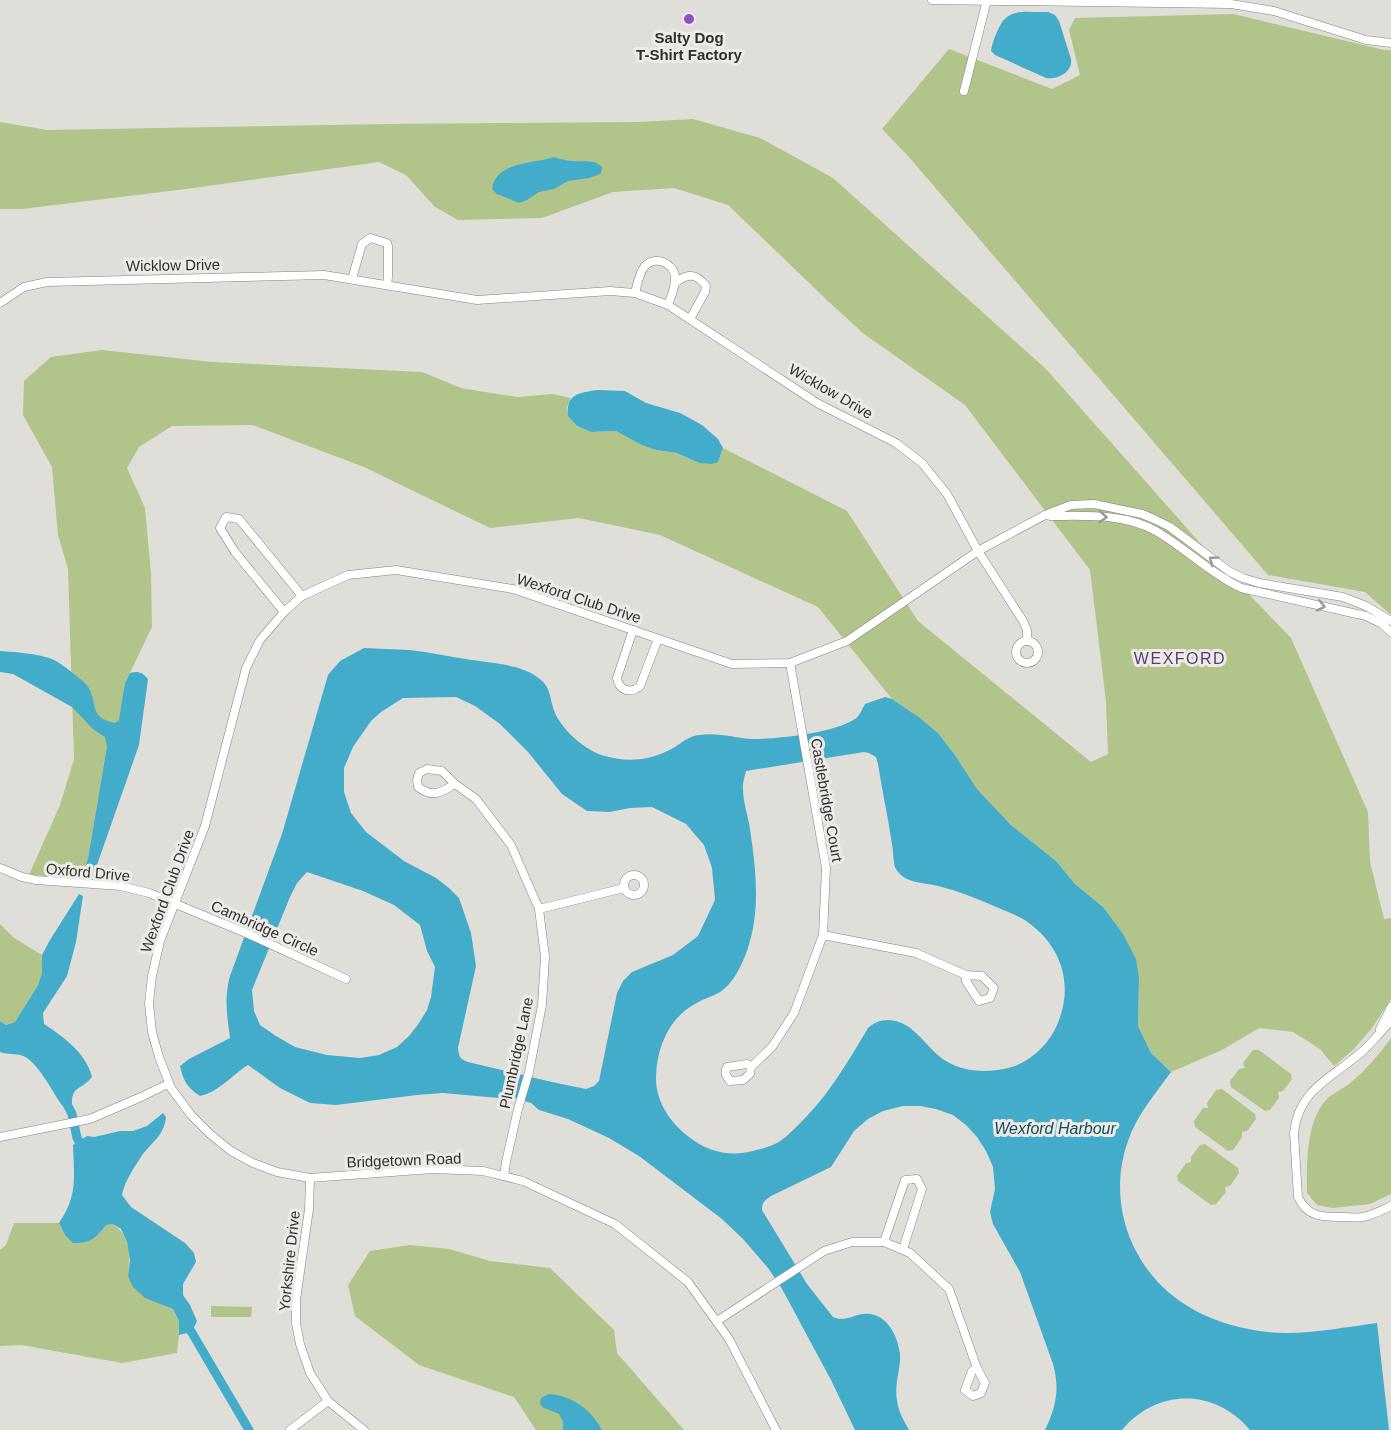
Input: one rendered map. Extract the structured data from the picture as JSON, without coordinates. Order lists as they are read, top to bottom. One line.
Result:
{"streets":{"street":["Wicklow Drive","Wexford Club Drive","Castlebridge Court","Oxford Drive","Cambridge Circle","Plumbridge Lane","Bridgetown Road","Yorkshire Drive"]},"crossings":[["Wicklow Drive","Wexford Club Drive"],["Wexford Club Drive","Castlebridge Court"],["Wexford Club Drive","Oxford Drive"],["Wexford Club Drive","Cambridge Circle"],["Wexford Club Drive","Bridgetown Road"],["Oxford Drive","Cambridge Circle"],["Plumbridge Lane","Bridgetown Road"],["Bridgetown Road","Yorkshire Drive"]],"districts":["WEXFORD"],"water":["Wexford Harbour"],"places":["Salty Dog T-Shirt Factory"]}
